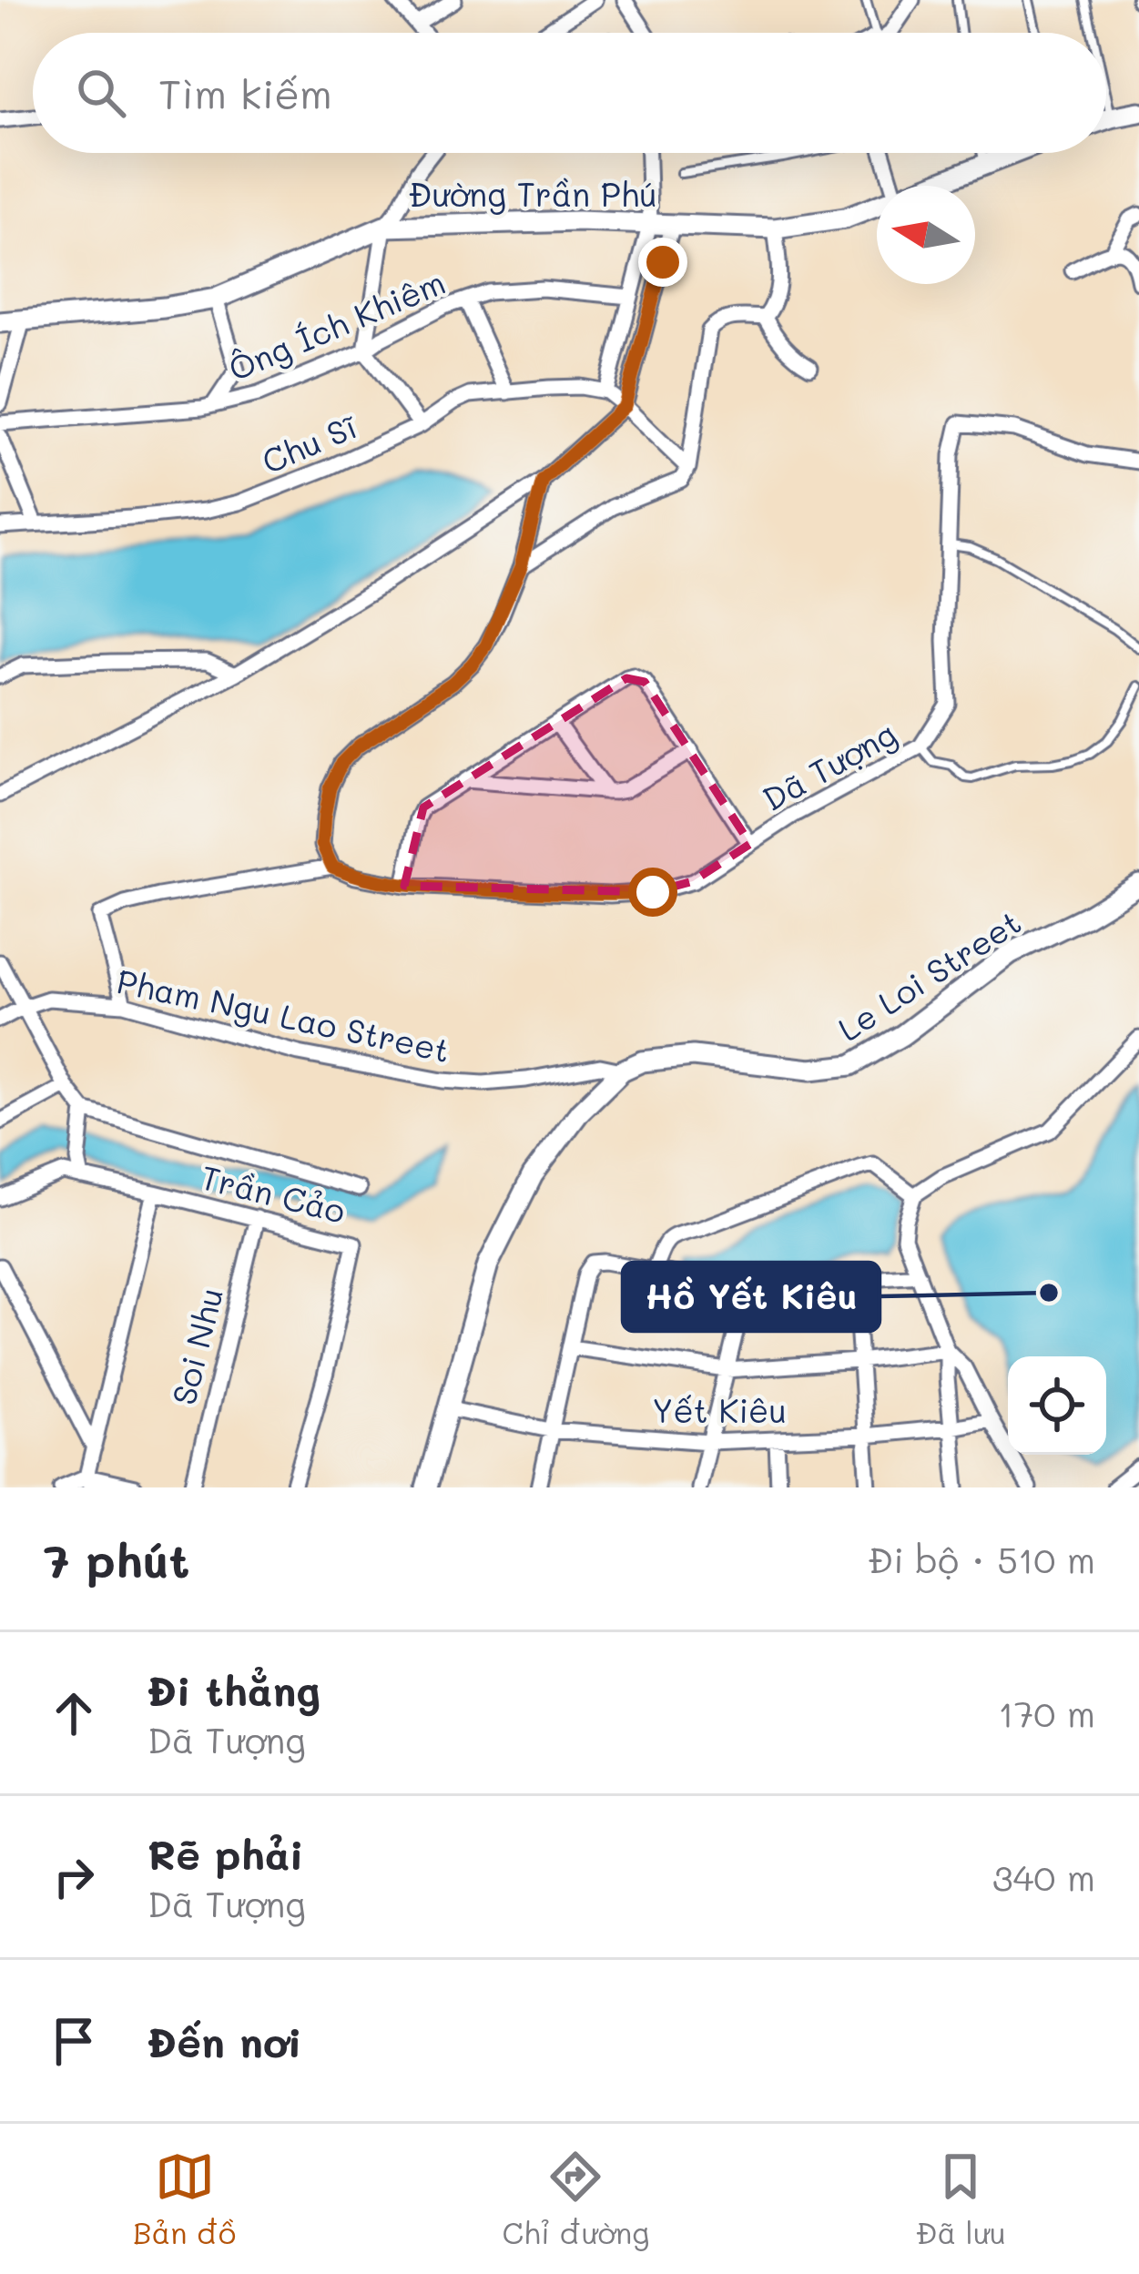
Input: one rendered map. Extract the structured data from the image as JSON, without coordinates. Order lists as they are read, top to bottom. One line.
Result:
{"streets":{"main road":["Đường Trần Phú","Le Loi Street"],"street":["Ông Ích Khiêm","Chu Sĩ","Dã Tượng","Pham Ngu Lao Street","Trần Cảo","Soi Nhu","Yết Kiêu"]},"crossings":[["Dã Tượng","Pham Ngu Lao Street"],["Le Loi Street","Pham Ngu Lao Street"],["Trần Cảo","Soi Nhu"]],"places":["Hồ Yết Kiêu"],"north":"left","page":{"search":"Tìm kiếm","heading":["7 phút","Đi bộ · 510 m"],"list":[["Đi thẳng","Dã Tượng","170 m"],["Rẽ phải","Dã Tượng","340 m"],"Đến nơi"],"nav":["Bản đồ","Chỉ đường","Đã lưu"]}}
